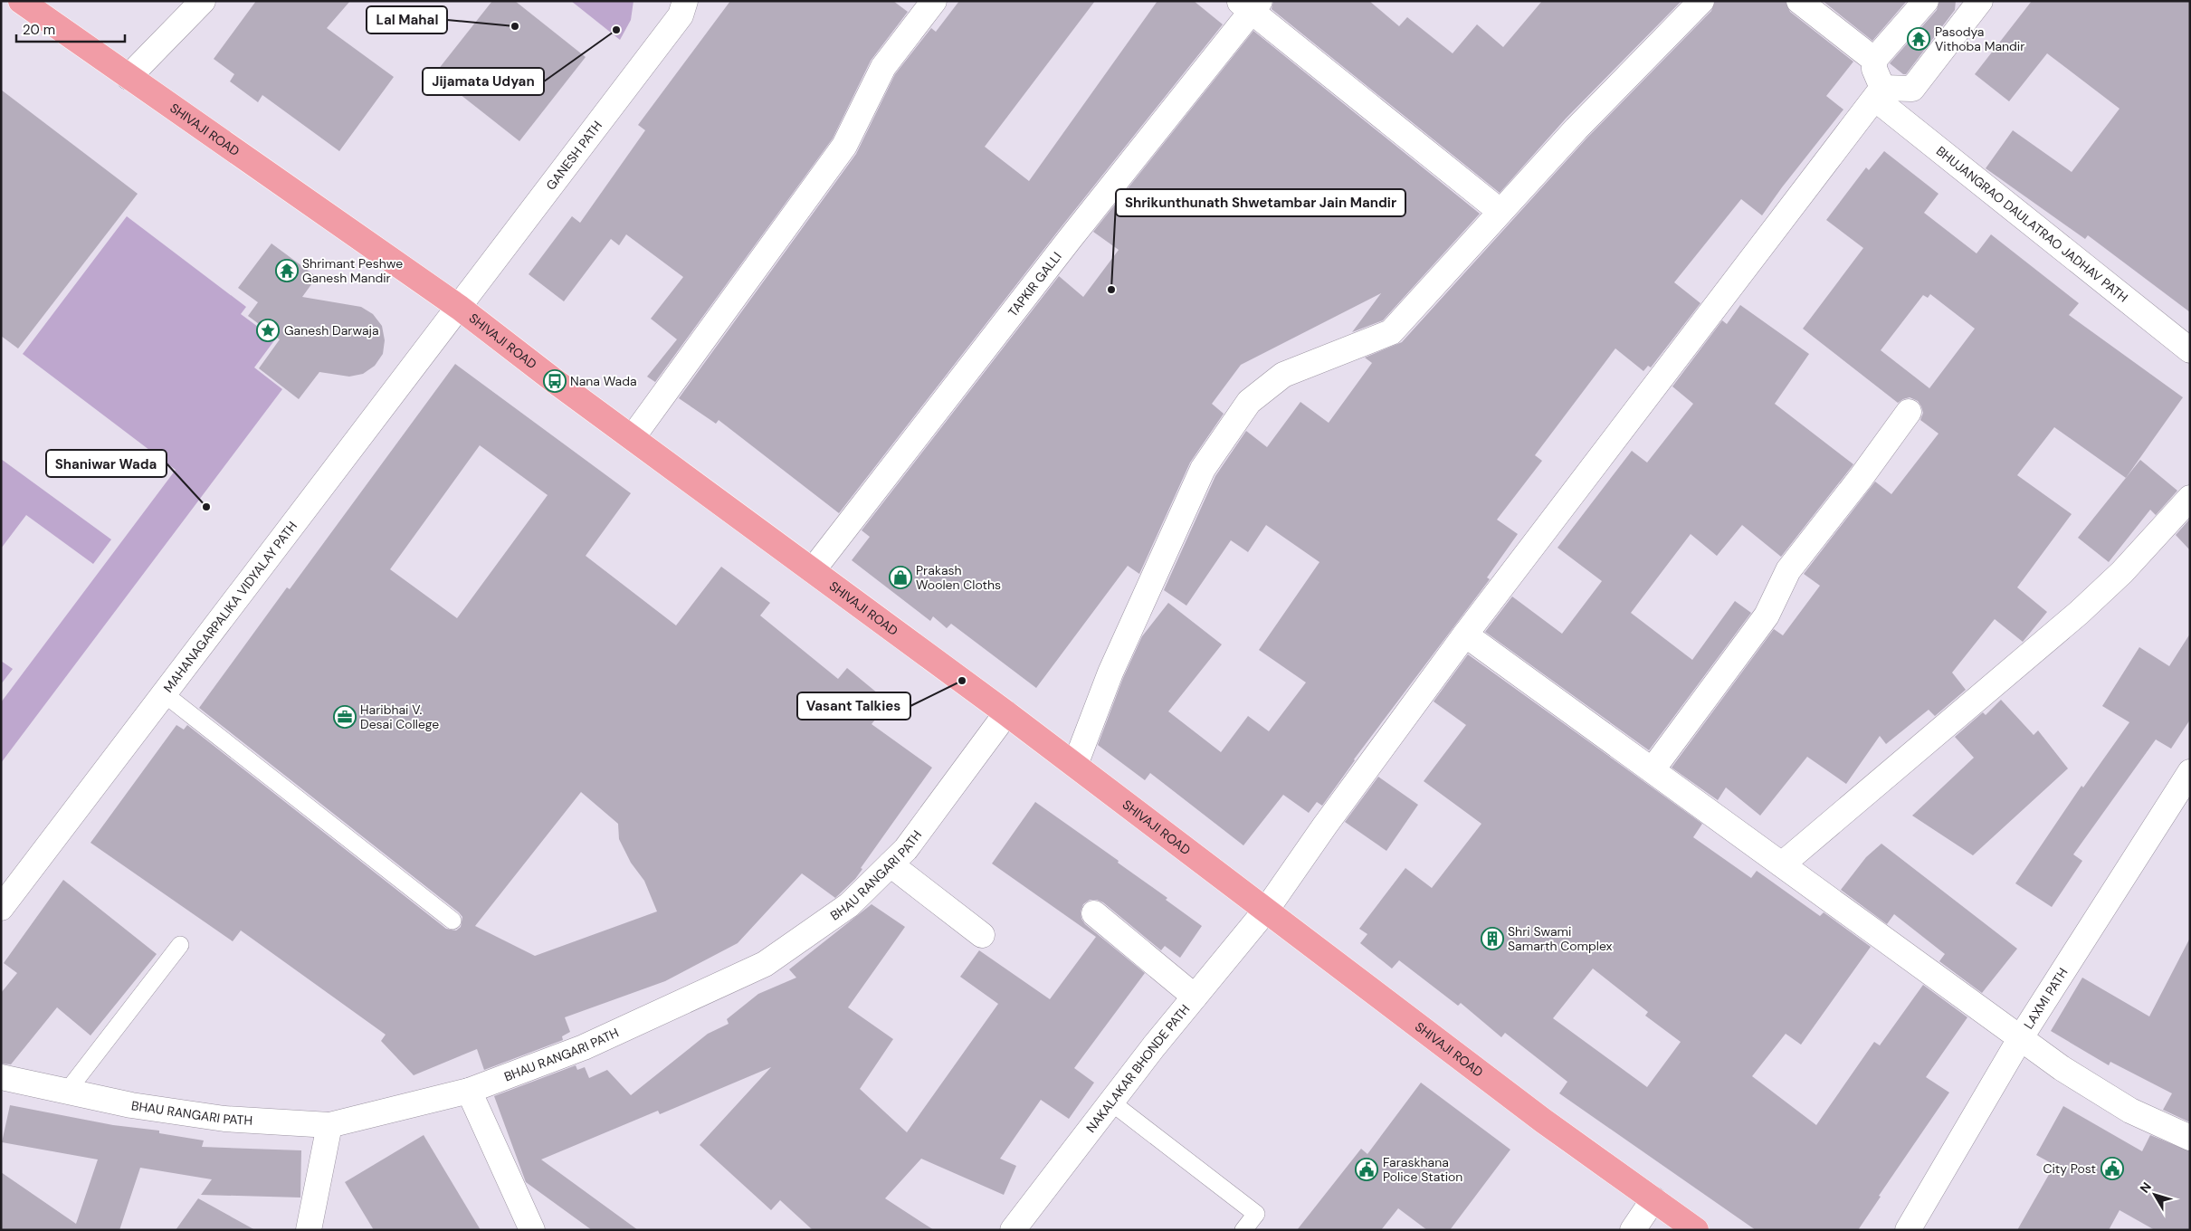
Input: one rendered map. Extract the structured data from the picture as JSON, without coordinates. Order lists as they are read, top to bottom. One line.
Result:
{"streets":{"highway":["SHIVAJI ROAD"],"street":["GANESH PATH","BHUJANGRAO DAULATRAO JADHAV PATH","TAPKIR GALLI","MAHANAGARPALIKA VIDYALAY PATH","BHAU RANGARI PATH","LAXMI PATH","NAKALAKAR BHONDE PATH"]},"crossings":[["SHIVAJI ROAD","GANESH PATH"],["SHIVAJI ROAD","TAPKIR GALLI"],["SHIVAJI ROAD","MAHANAGARPALIKA VIDYALAY PATH"],["SHIVAJI ROAD","BHAU RANGARI PATH"],["SHIVAJI ROAD","NAKALAKAR BHONDE PATH"],["GANESH PATH","MAHANAGARPALIKA VIDYALAY PATH"],["BHUJANGRAO DAULATRAO JADHAV PATH","NAKALAKAR BHONDE PATH"]],"places":{"other":["Lal Mahal","Jijamata Udyan","Shrikunthunath Shwetambar Jain Mandir","Shaniwar Wada","Vasant Talkies"],"temple":["Pasodya Vithoba Mandir","Shrimant Peshwe Ganesh Mandir"],"place":["Ganesh Darwaja"],"bus stop":["Nana Wada"],"shop":["Prakash Woolen Cloths"],"office":["Haribhai V. Desai College"],"building":["Shri Swami Samarth Complex"],"public building":["City Post","Faraskhana Police Station"]},"scale_bar":"20 m","north":"top left"}
